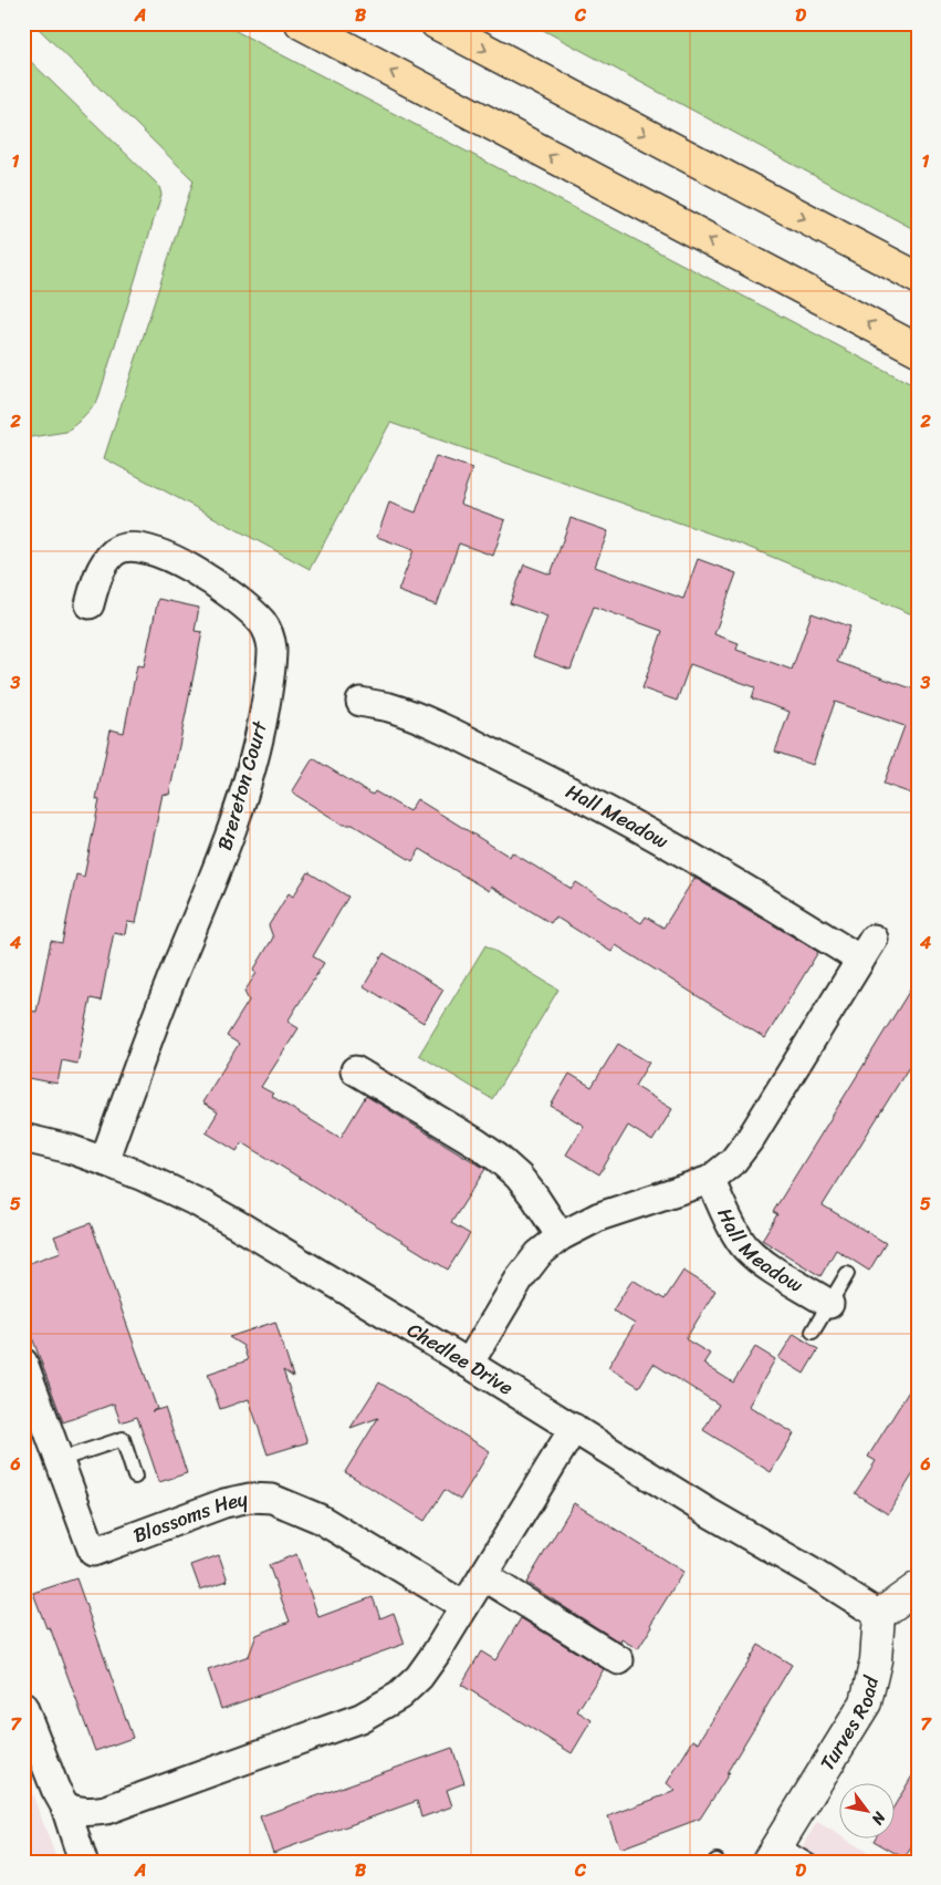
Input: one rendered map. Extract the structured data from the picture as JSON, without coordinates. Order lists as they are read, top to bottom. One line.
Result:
{"streets":{"street":["Brereton Court","Hall Meadow","Chedlee Drive","Blossoms Hey","Turves Road"]},"crossings":[["Brereton Court","Chedlee Drive"],["Hall Meadow","Chedlee Drive"],["Chedlee Drive","Turves Road"]],"north":"bottom right","grid":{"columns":["A","B","C","D"],"rows":["1","2","3","4","5","6","7"]}}
